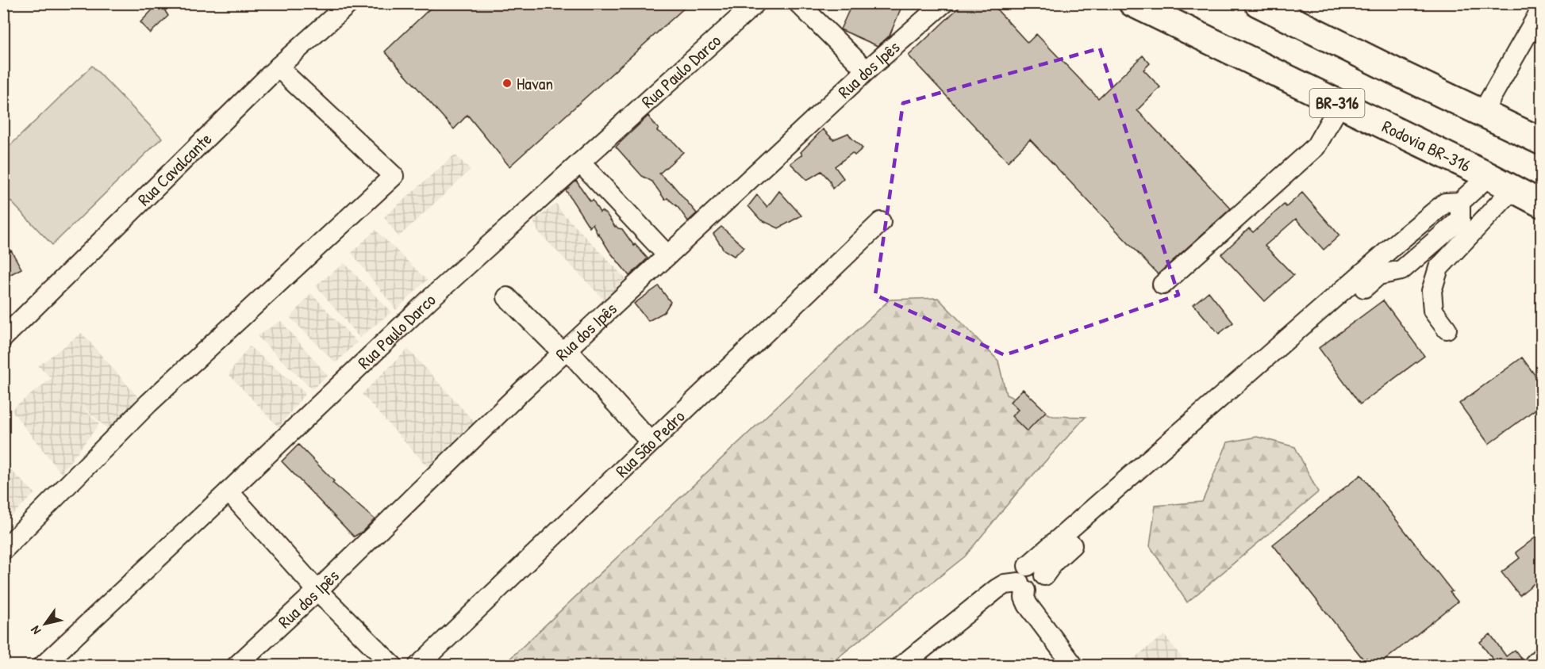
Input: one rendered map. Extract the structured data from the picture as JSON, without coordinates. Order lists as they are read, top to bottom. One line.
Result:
{"streets":{"highway":["BR-316","Rodovia BR-316"],"street":["Rua dos Ipês","Rua Paulo Darco","Rua Cavalcante","Rua São Pedro"]},"places":["Havan"],"north":"bottom left"}
